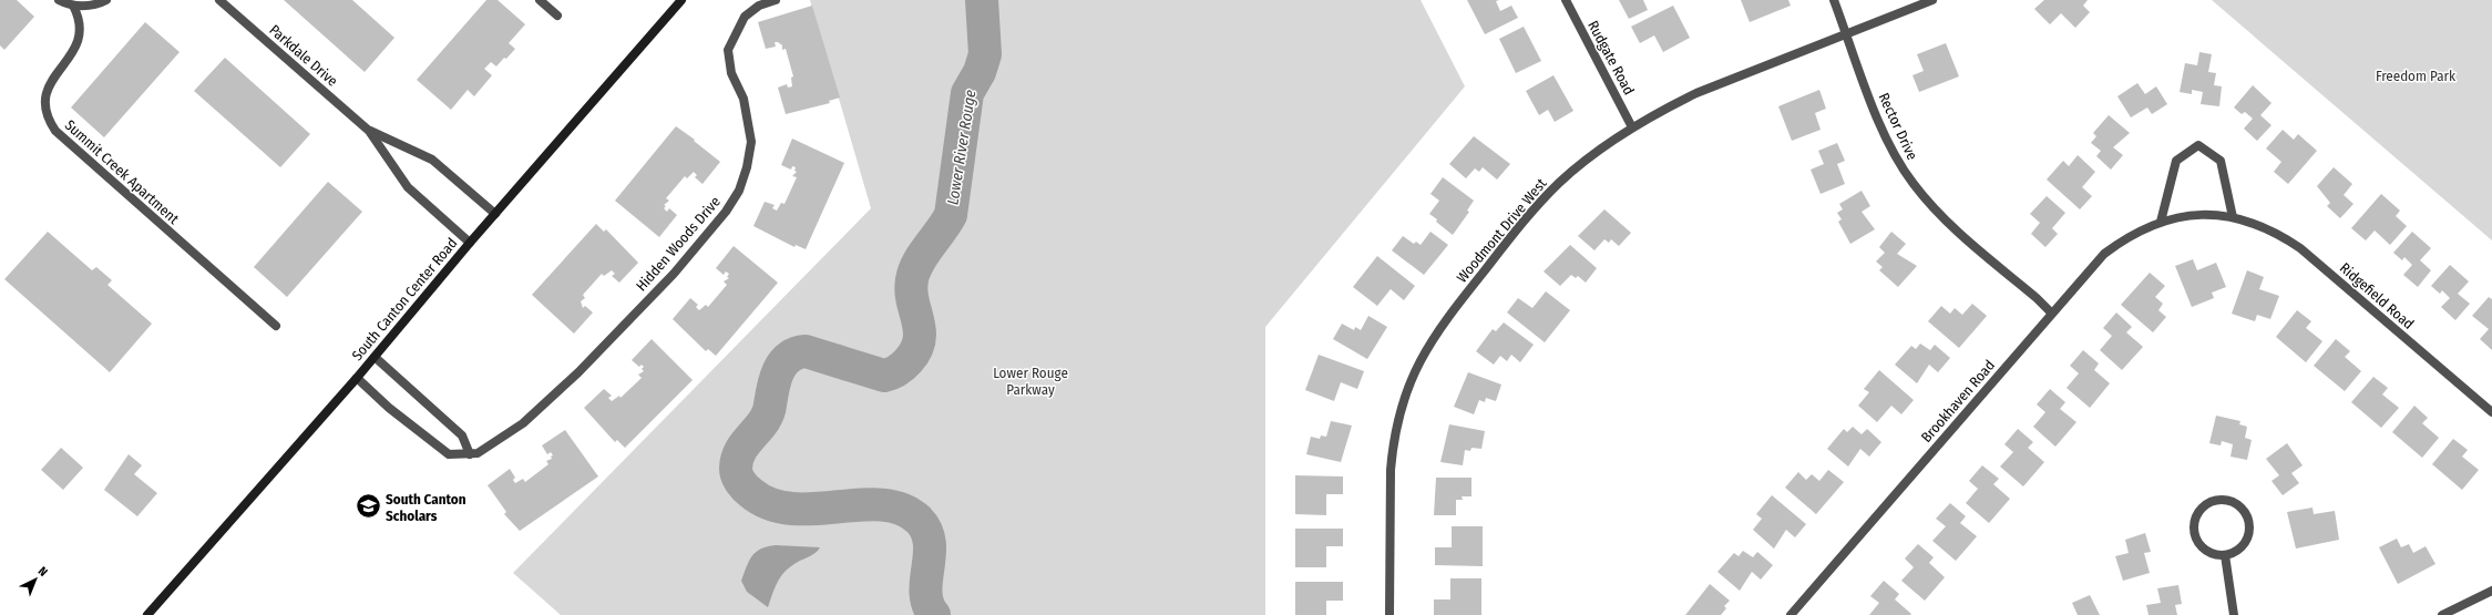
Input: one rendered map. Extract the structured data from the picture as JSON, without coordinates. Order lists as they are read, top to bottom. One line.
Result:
{"streets":{"main road":["South Canton Center Road"],"street":["Parkdale Drive","Rudgate Road","Rector Drive","Summit Creek Apartment","Woodmont Drive West","Hidden Woods Drive","Ridgefield Road","Brookhaven Road"]},"crossings":[["Parkdale Drive","South Canton Center Road"],["Rudgate Road","Woodmont Drive West"],["Rector Drive","Woodmont Drive West"],["Rector Drive","Brookhaven Road"],["Hidden Woods Drive","South Canton Center Road"],["Ridgefield Road","Brookhaven Road"]],"water":["Lower River Rouge"],"parks":["Freedom Park","Lower Rouge Parkway"],"places":{"school or university":["South Canton Scholars"]},"north":"top right"}
